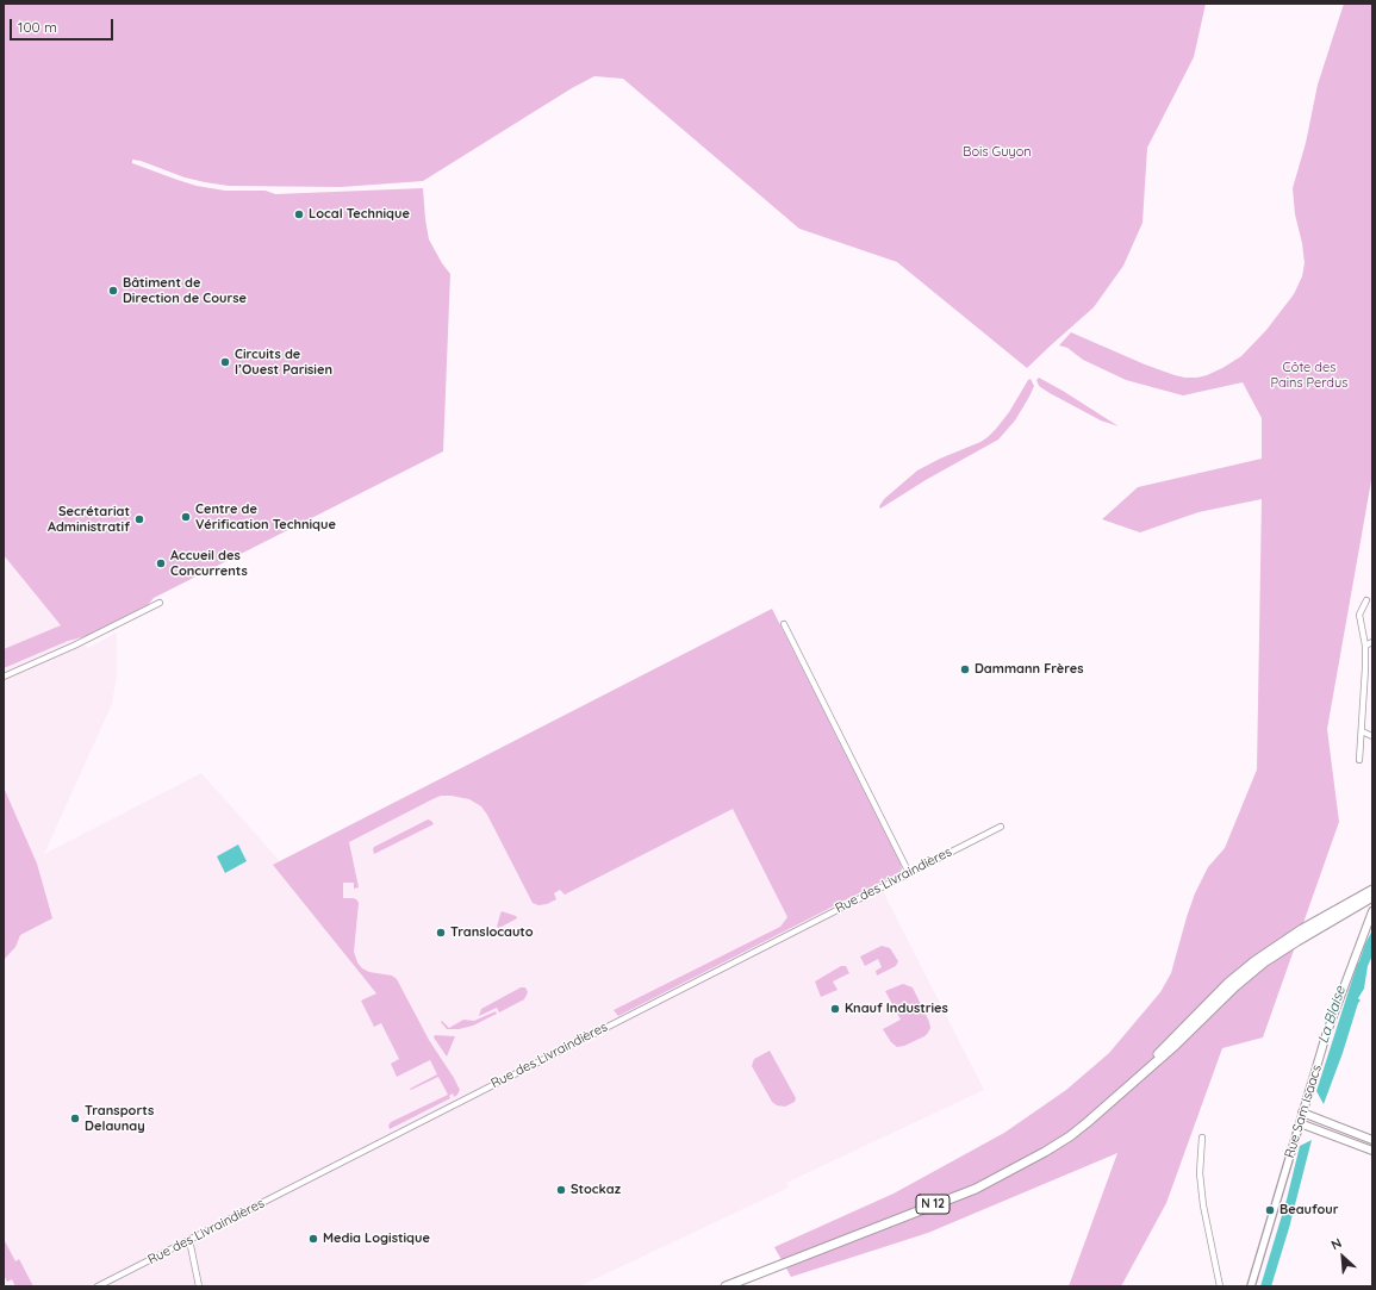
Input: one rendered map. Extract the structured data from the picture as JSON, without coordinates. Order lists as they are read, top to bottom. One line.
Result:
{"streets":{"main road":["Rue Sam Isaacs","N 12"],"street":["Rue des Livraindières"]},"water":["La Blaise"],"parks":["Bois Guyon","Côte des Pains Perdus"],"places":["Local Technique","Bâtiment de Direction de Course","Circuits de l’Ouest Parisien","Centre de Vérification Technique","Secrétariat Administratif","Accueil des Concurrents","Dammann Frères","Translocauto","Knauf Industries","Transports Delaunay","Stockaz","Beaufour","Media Logistique"],"scale_bar":"100 m","north":"top left"}
